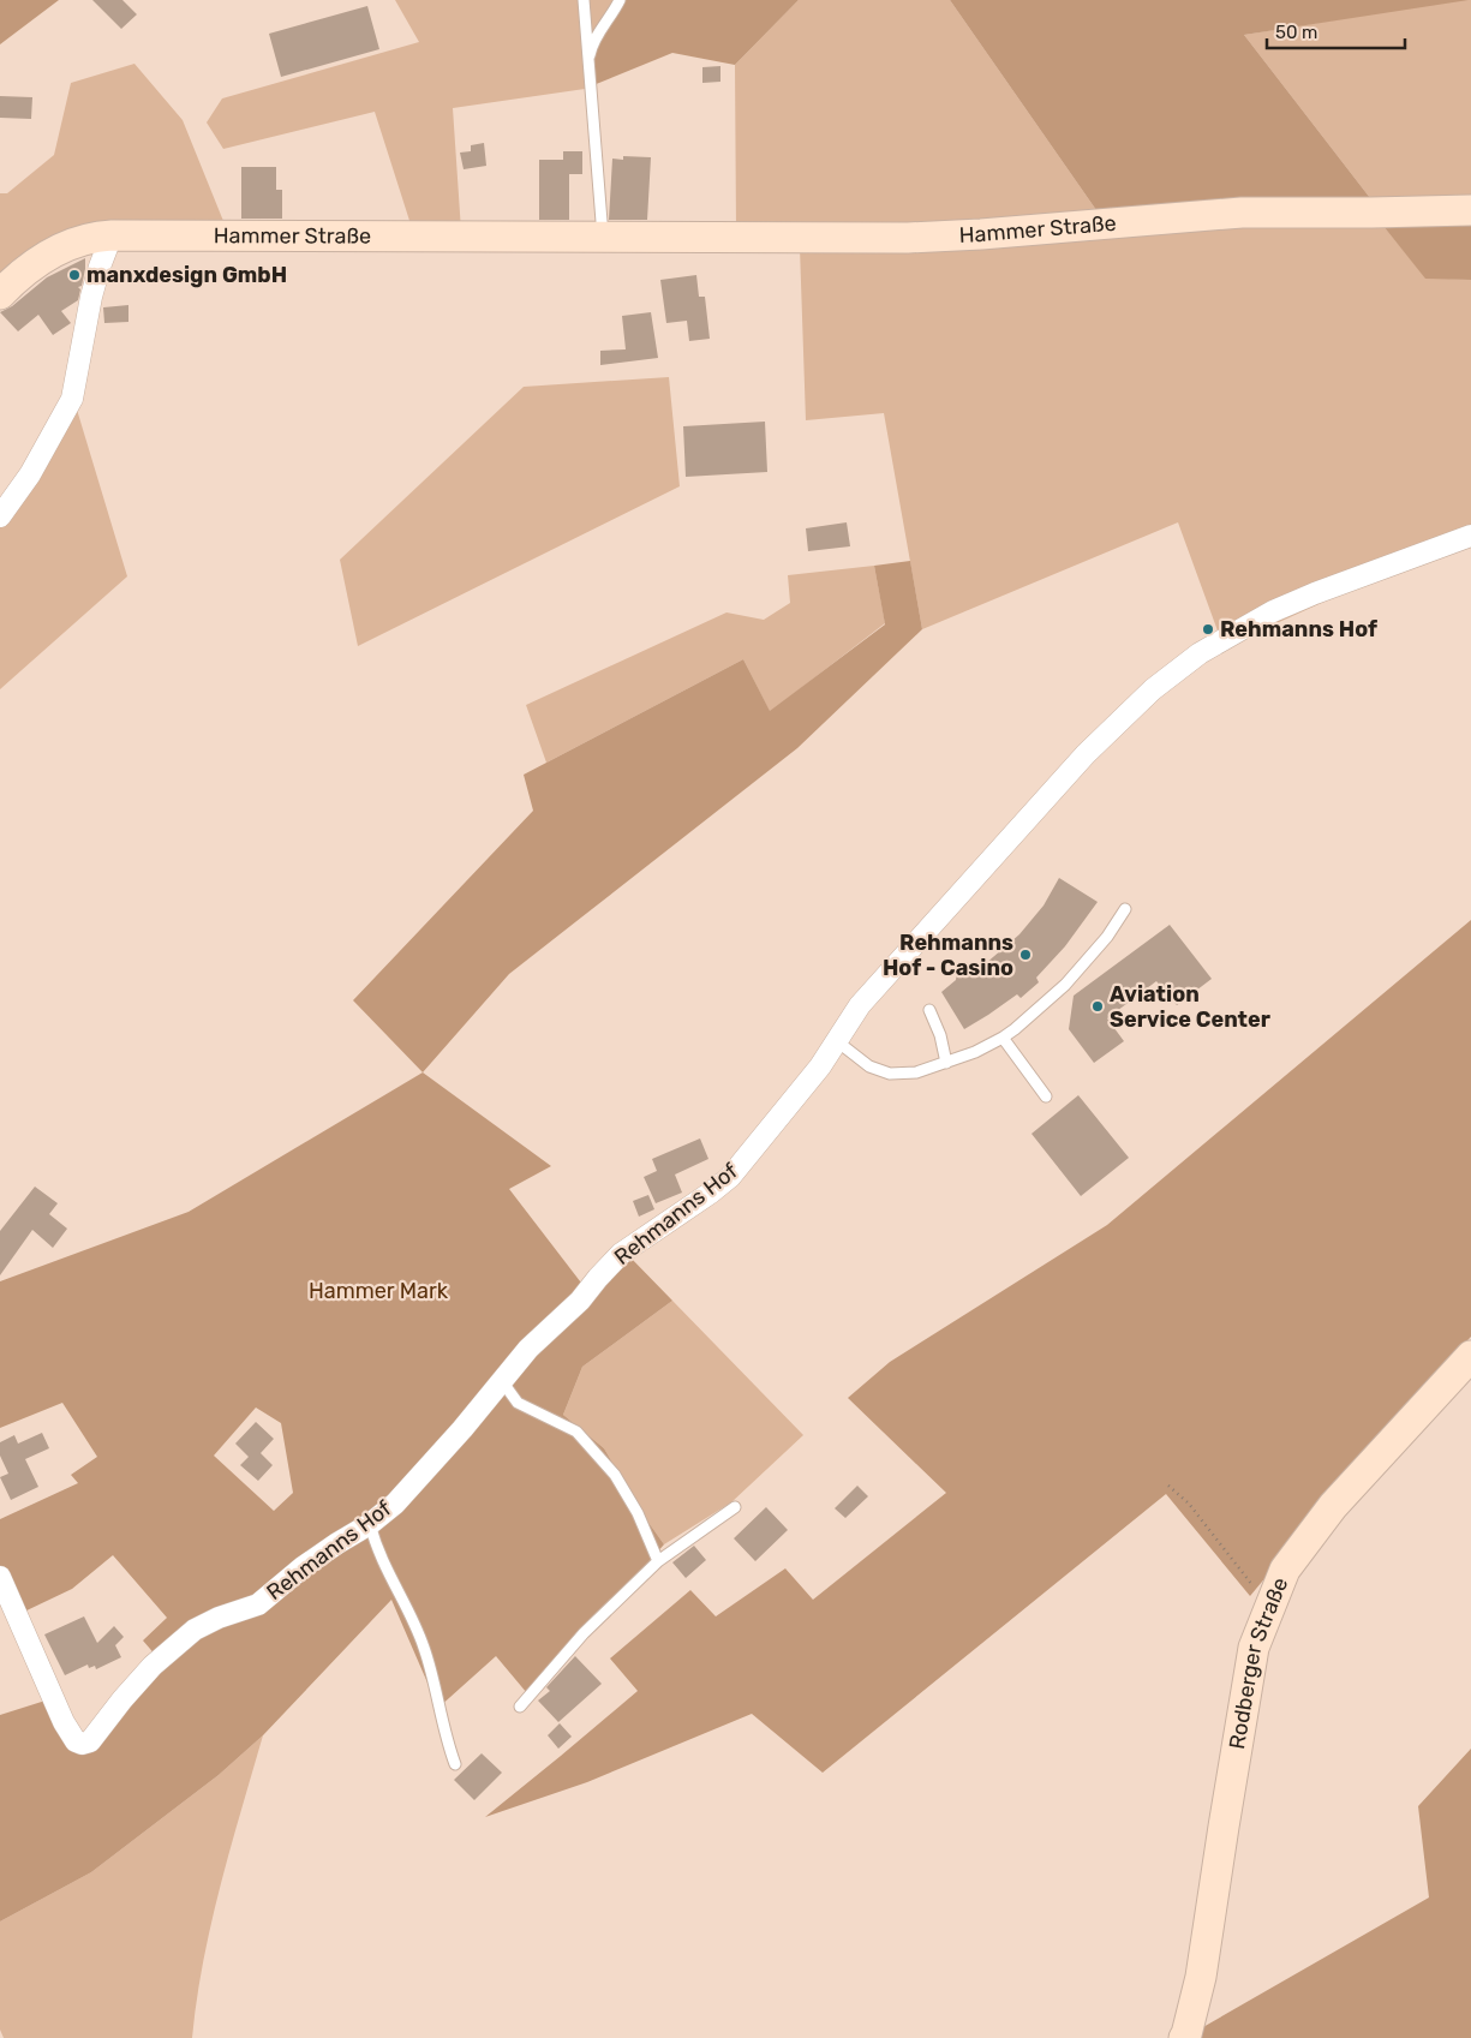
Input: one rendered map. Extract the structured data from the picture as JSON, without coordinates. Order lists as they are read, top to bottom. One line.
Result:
{"streets":{"main road":["Hammer Straße","Rodberger Straße"],"street":["Rehmanns Hof"]},"parks":["Hammer Mark"],"places":["manxdesign GmbH","Rehmanns Hof","Rehmanns Hof - Casino","Aviation Service Center"],"scale_bar":"50 m"}
